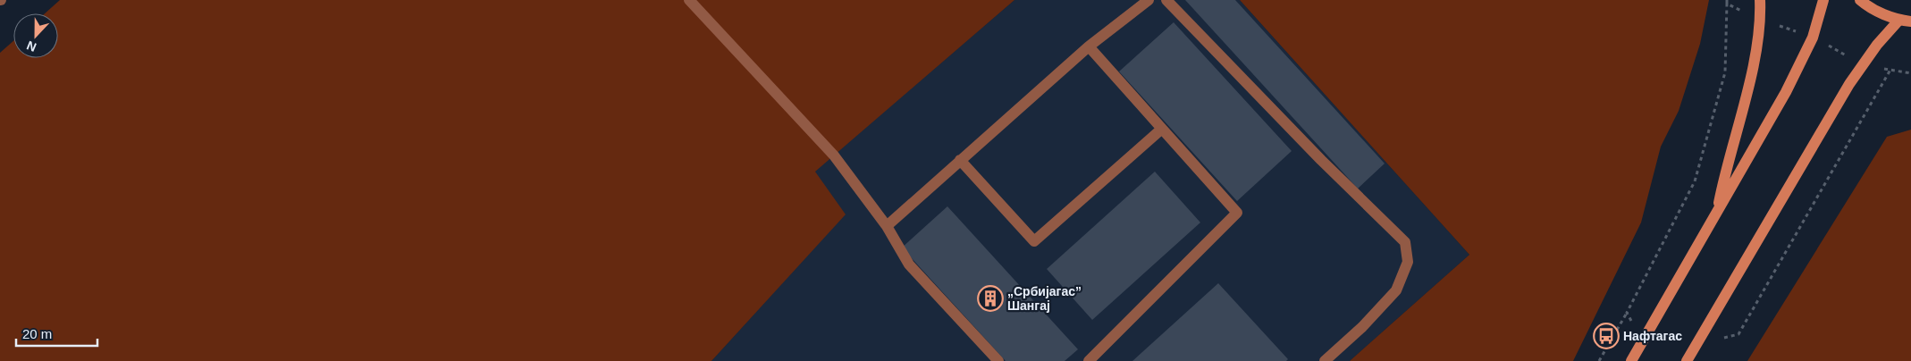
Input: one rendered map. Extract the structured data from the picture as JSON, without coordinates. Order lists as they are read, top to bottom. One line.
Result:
{"places":{"building":["„Србијагас” Шангај"],"bus stop":["Нафтагас"]},"scale_bar":"20 m","north":"bottom"}
